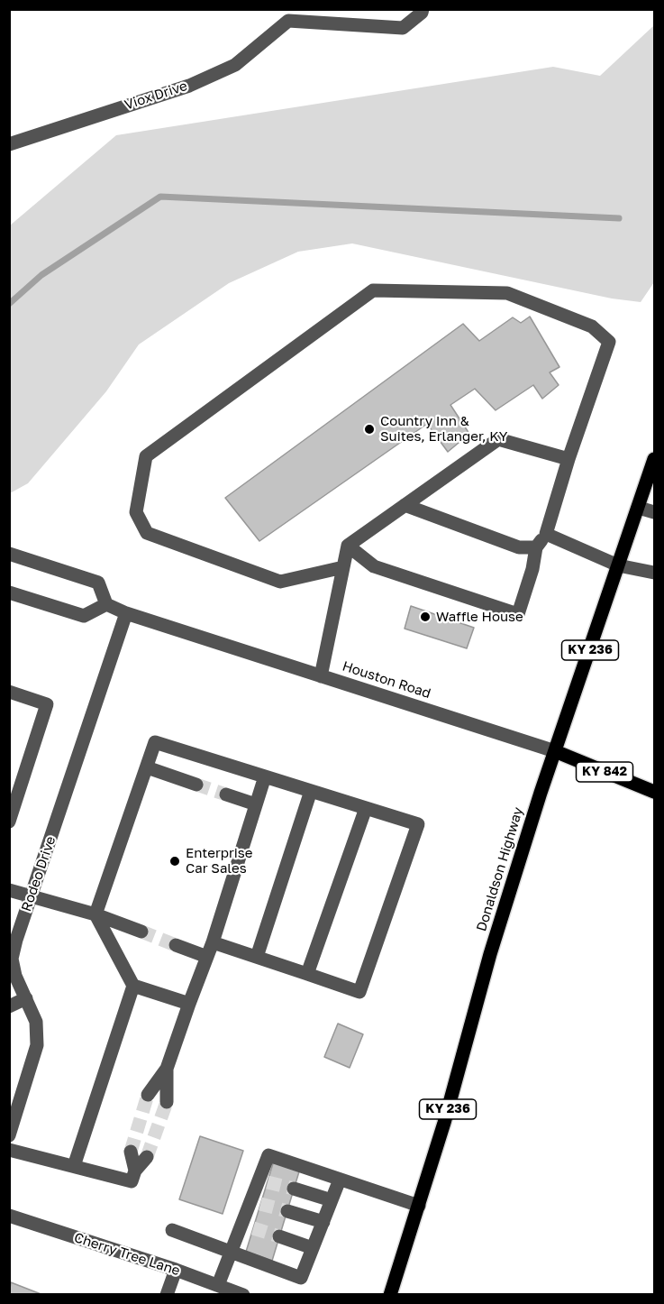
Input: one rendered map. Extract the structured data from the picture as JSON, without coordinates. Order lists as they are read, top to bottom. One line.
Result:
{"streets":{"main road":["KY 236","Houston Road","KY 842","Donaldson Highway"],"street":["Viox Drive","Rodeo Drive","Cherry Tree Lane"]},"crossings":[["Houston Road","Donaldson Highway"],["Houston Road","Rodeo Drive"]],"places":["Country Inn & Suites, Erlanger, KY","Waffle House","Enterprise Car Sales"]}
